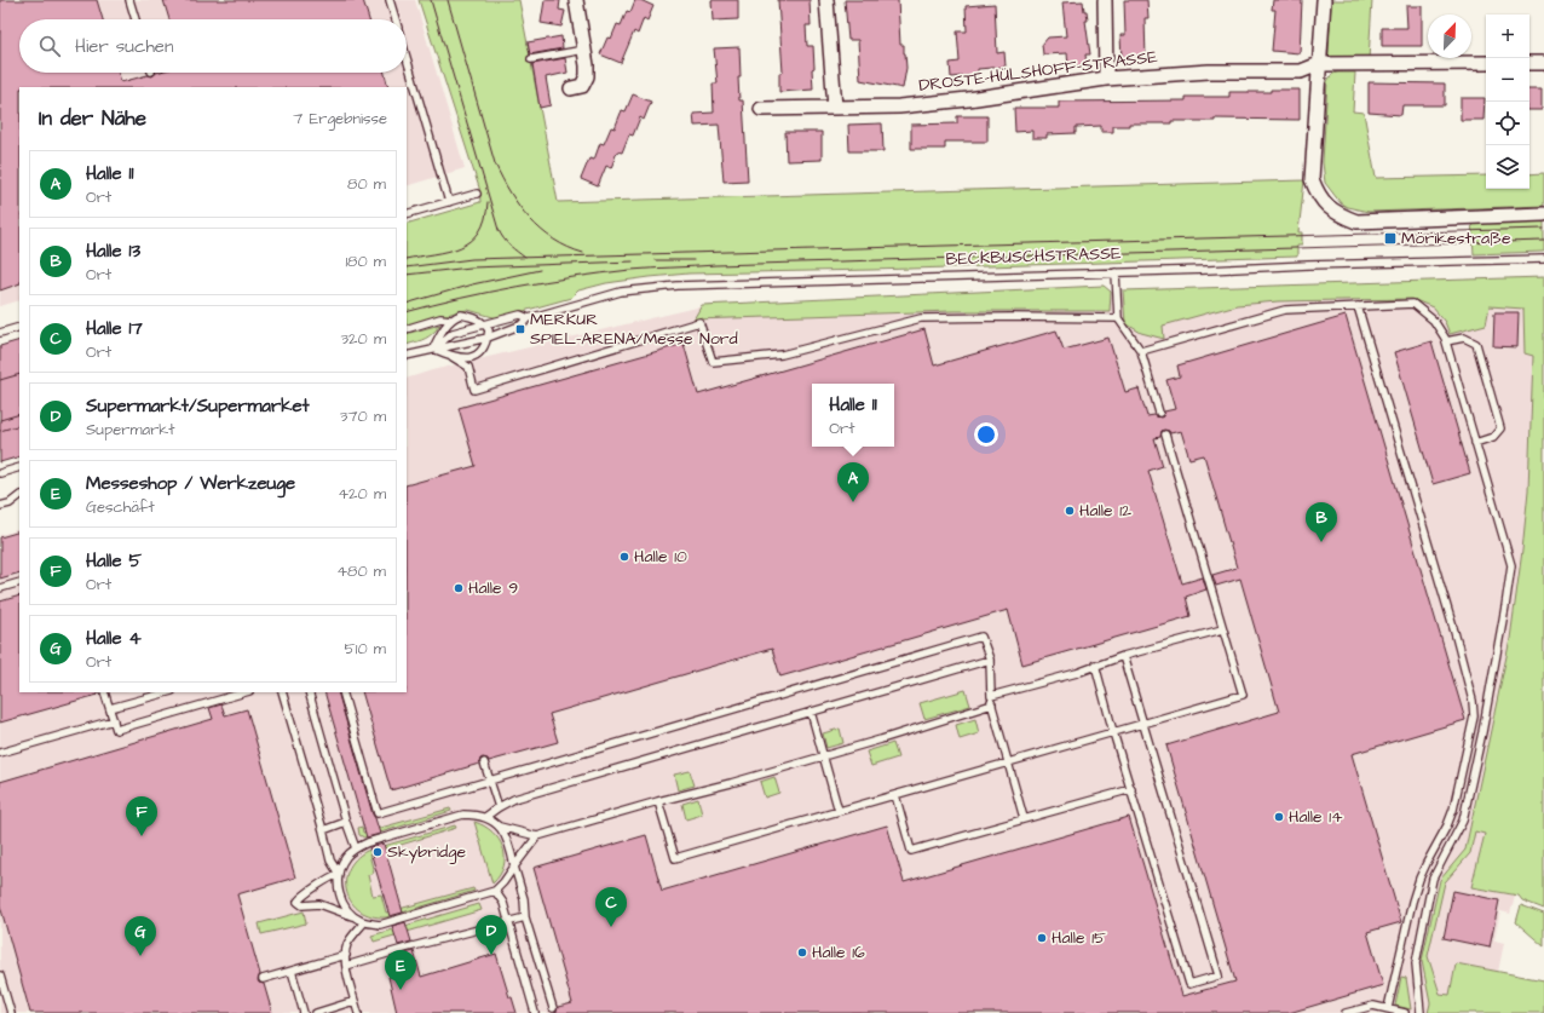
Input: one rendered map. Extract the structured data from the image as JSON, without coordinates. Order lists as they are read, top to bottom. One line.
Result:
{"streets":{"street":["DROSTE-HÜLSHOFF-STRASSE"],"lane":["BECKBUSCHSTRASSE"]},"places":{"transit":["Mörikestraße","MERKUR SPIEL-ARENA/Messe Nord"],"other":["Halle 12","Halle 10","Halle 9","Halle 14","Skybridge","Halle 15","Halle 16"]},"north":"top right","page":{"map_buttons":["+","−"],"search":"Hier suchen","heading":["In der Nähe","7 Ergebnisse"],"list":[{"mark":"A","name":"Halle 11","note":"Ort","value":"80 m"},{"mark":"B","name":"Halle 13","note":"Ort","value":"180 m"},{"mark":"C","name":"Halle 17","note":"Ort","value":"320 m"},{"mark":"D","name":"Supermarkt/Supermarket","note":"Supermarkt","value":"370 m"},{"mark":"E","name":"Messeshop / Werkzeuge","note":"Geschäft","value":"420 m"},{"mark":"F","name":"Halle 5","note":"Ort","value":"480 m"},{"mark":"G","name":"Halle 4","note":"Ort","value":"510 m"}],"popup":["Halle 11","Ort"],"pins":["A","B","F","C","D","G","E"]}}
